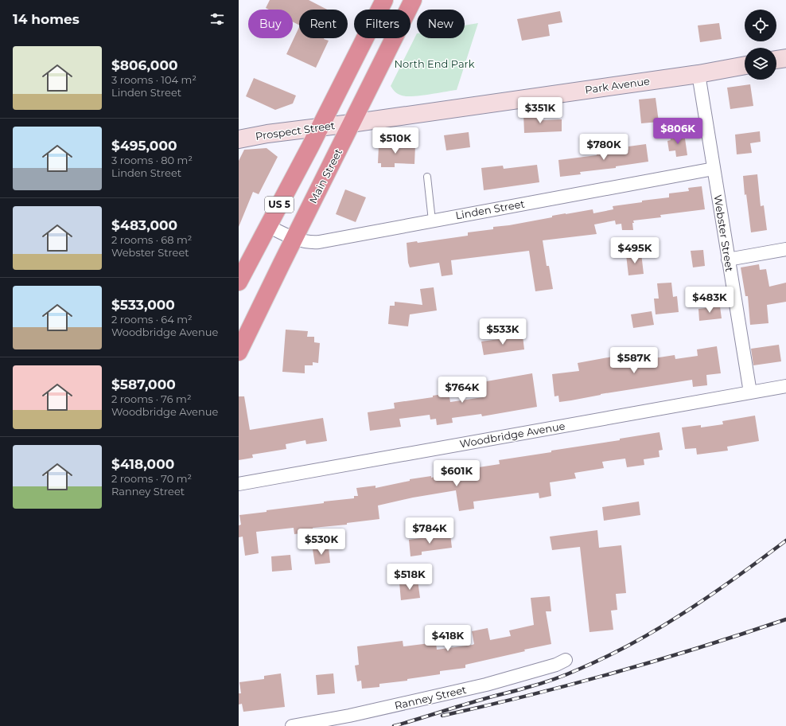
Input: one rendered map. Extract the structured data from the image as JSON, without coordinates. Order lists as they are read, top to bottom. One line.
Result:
{"streets":{"highway":["Main Street","US 5"],"street":["Park Avenue","Prospect Street","Linden Street","Webster Street","Woodbridge Avenue","Ranney Street"]},"crossings":[["Park Avenue","Prospect Street"],["Park Avenue","Main Street"],["Park Avenue","Webster Street"],["Prospect Street","Main Street"],["Prospect Street","US 5"],["Main Street","Linden Street"],["US 5","Linden Street"],["Linden Street","Webster Street"],["Webster Street","Woodbridge Avenue"]],"parks":["North End Park"],"page":{"heading":"14 homes","chip":["Buy","Rent","Filters","New"],"list":[{"name":"$806,000","note":"3 rooms · 104 m² · Linden Street"},{"name":"$495,000","note":"3 rooms · 80 m² · Linden Street"},{"name":"$483,000","note":"2 rooms · 68 m² · Webster Street"},{"name":"$533,000","note":"2 rooms · 64 m² · Woodbridge Avenue"},{"name":"$587,000","note":"2 rooms · 76 m² · Woodbridge Avenue"},{"name":"$418,000","note":"2 rooms · 70 m² · Ranney Street"}],"price":["$351K","$806K","$510K","$780K","$495K","$483K","$533K","$587K","$764K","$601K","$784K","$530K","$518K","$418K"]}}
